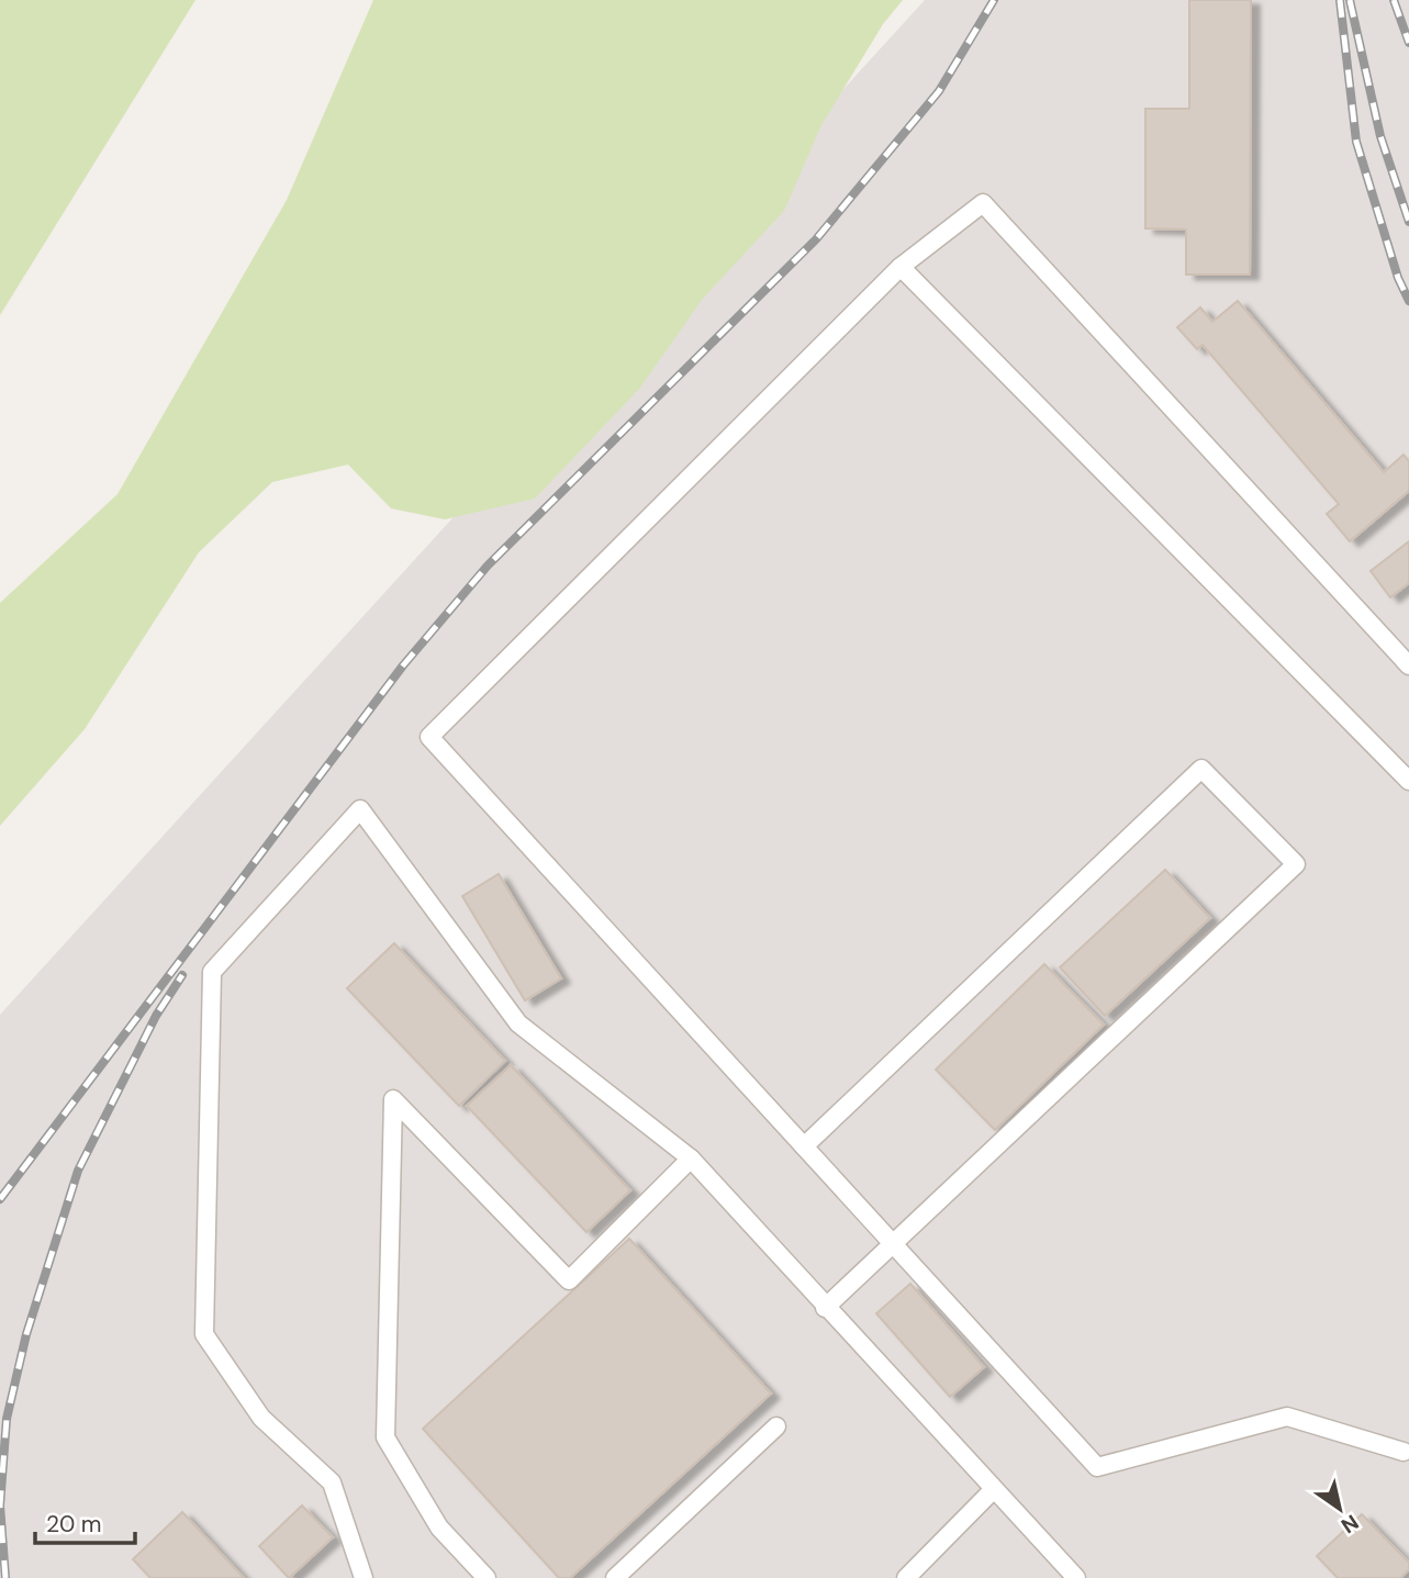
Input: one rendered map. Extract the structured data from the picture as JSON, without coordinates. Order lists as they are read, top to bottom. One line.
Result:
{"scale_bar":"20 m","north":"bottom right"}
